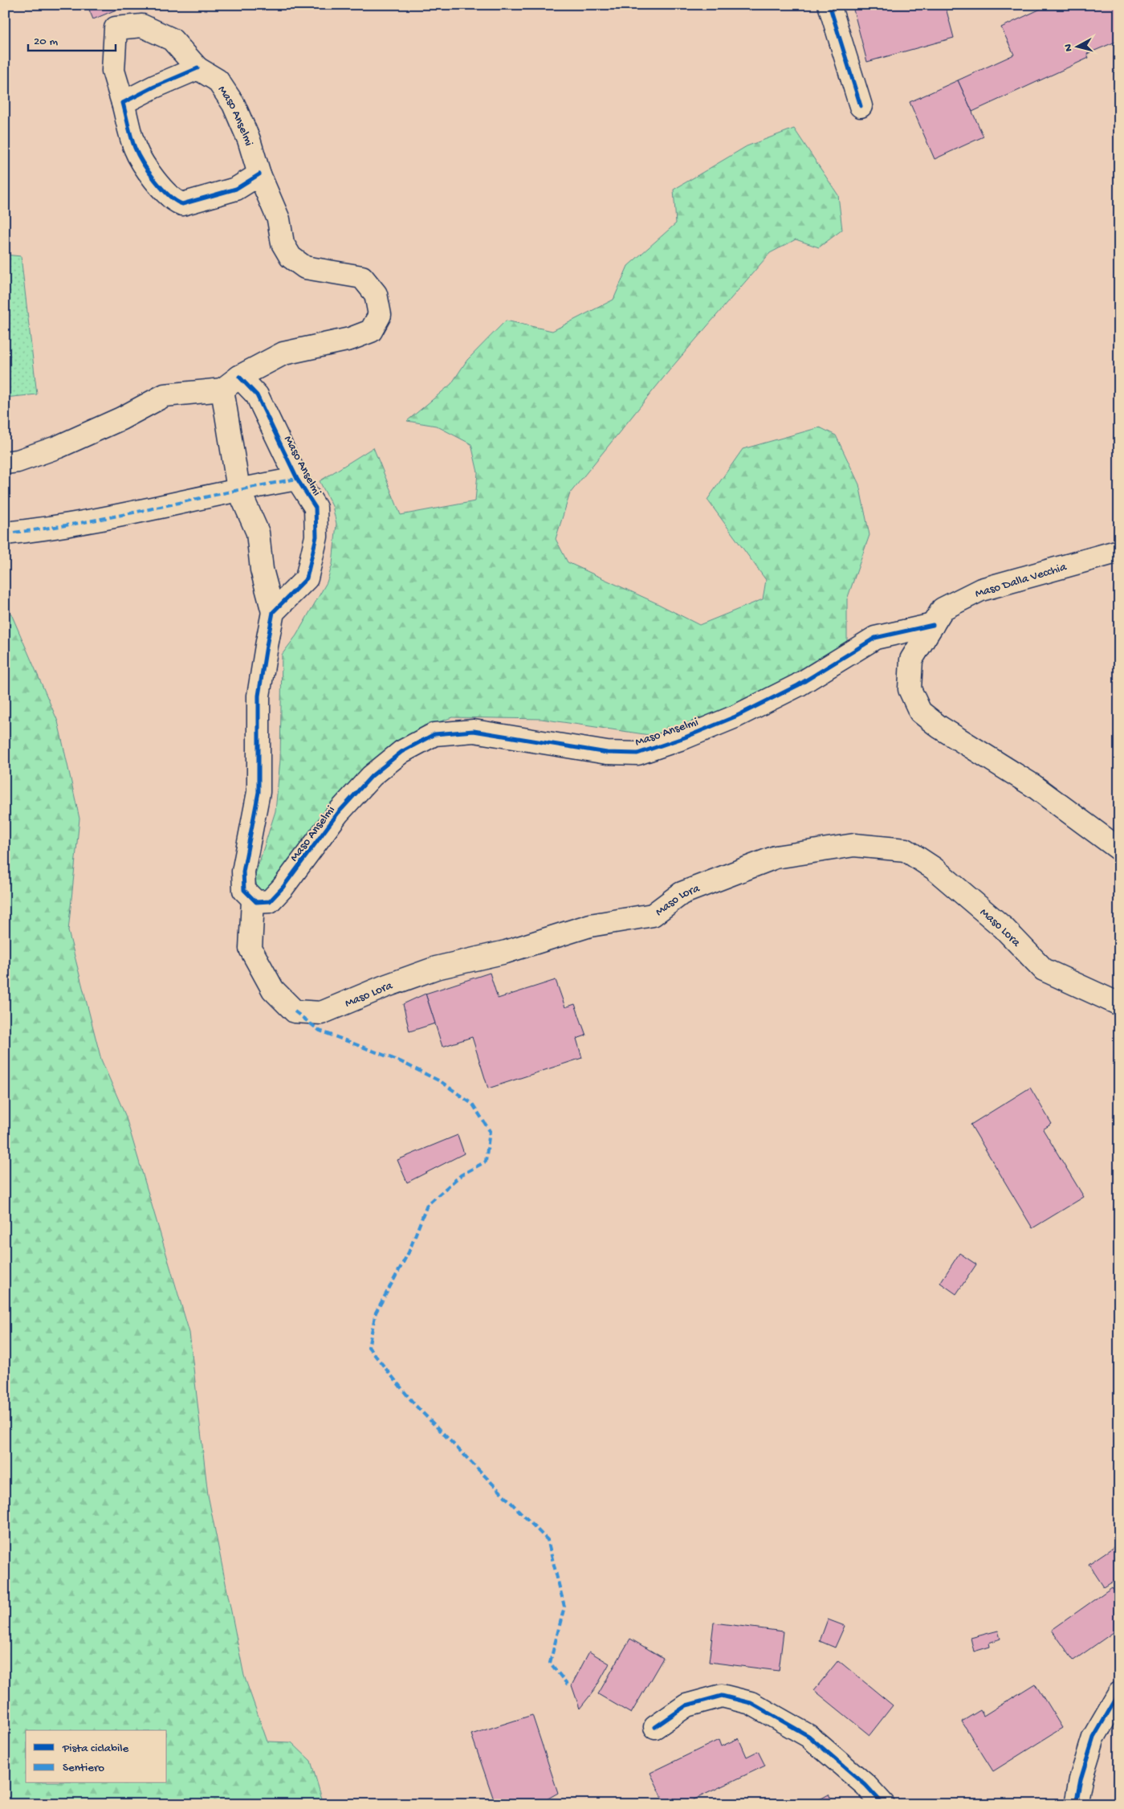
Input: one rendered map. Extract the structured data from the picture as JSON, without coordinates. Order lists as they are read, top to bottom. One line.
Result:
{"streets":{"street":["Maso Anselmi","Maso Dalla Vecchia","Maso Lora"]},"crossings":[["Maso Anselmi","Maso Dalla Vecchia"],["Maso Anselmi","Maso Lora"]],"legend":["Pista ciclabile","Sentiero"],"scale_bar":"20 m","north":"left"}
